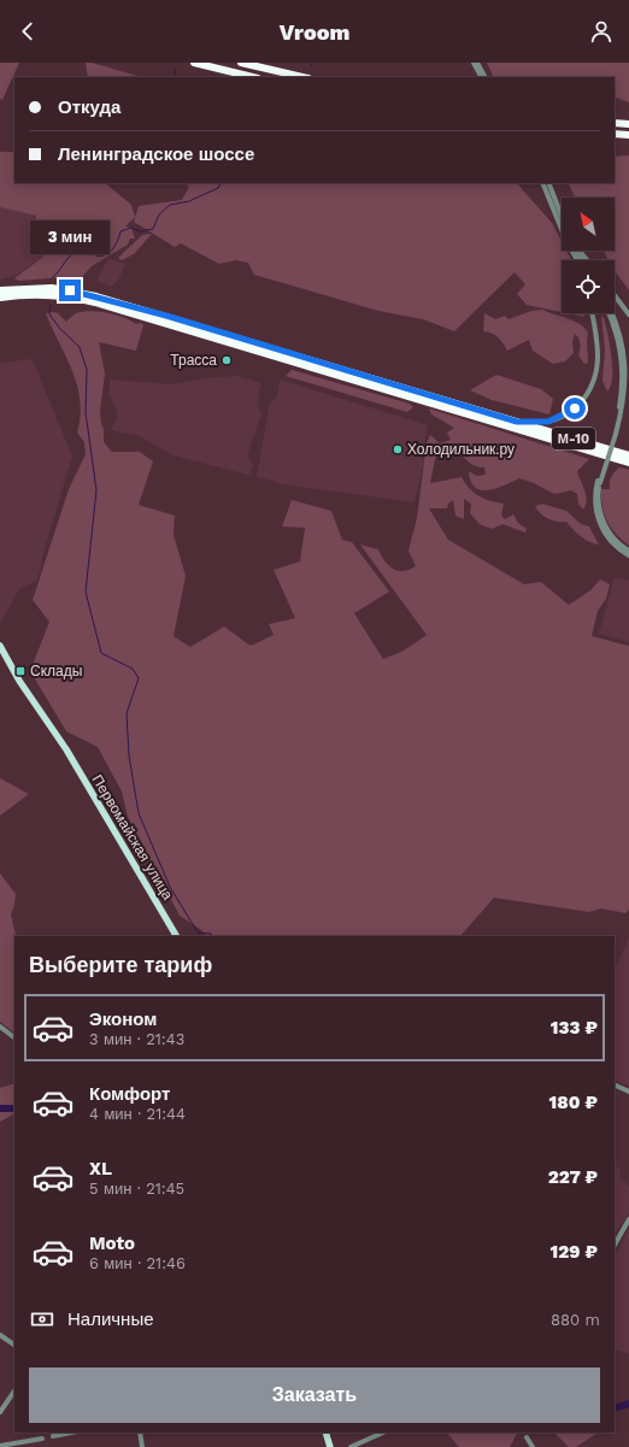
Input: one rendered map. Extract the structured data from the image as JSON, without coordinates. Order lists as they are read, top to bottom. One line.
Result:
{"streets":{"highway":["М-10"],"main road":["Первомайская улица"]},"places":{"other":["Трасса","Холодильник.ру"],"transit":["Склады"]},"north":"top left","page":{"header":"Vroom","banner":["Откуда","Ленинградское шоссе"],"bubble":"3 мин","heading":"Выберите тариф","list":[{"name":"Эконом","note":"3 мин · 21:43","value":"133 ₽"},{"name":"Комфорт","note":"4 мин · 21:44","value":"180 ₽"},{"name":"XL","note":"5 мин · 21:45","value":"227 ₽"},{"name":"Moto","note":"6 мин · 21:46","value":"129 ₽"}],"pay":["Наличные","880 m"],"buttons":"Заказать"}}
